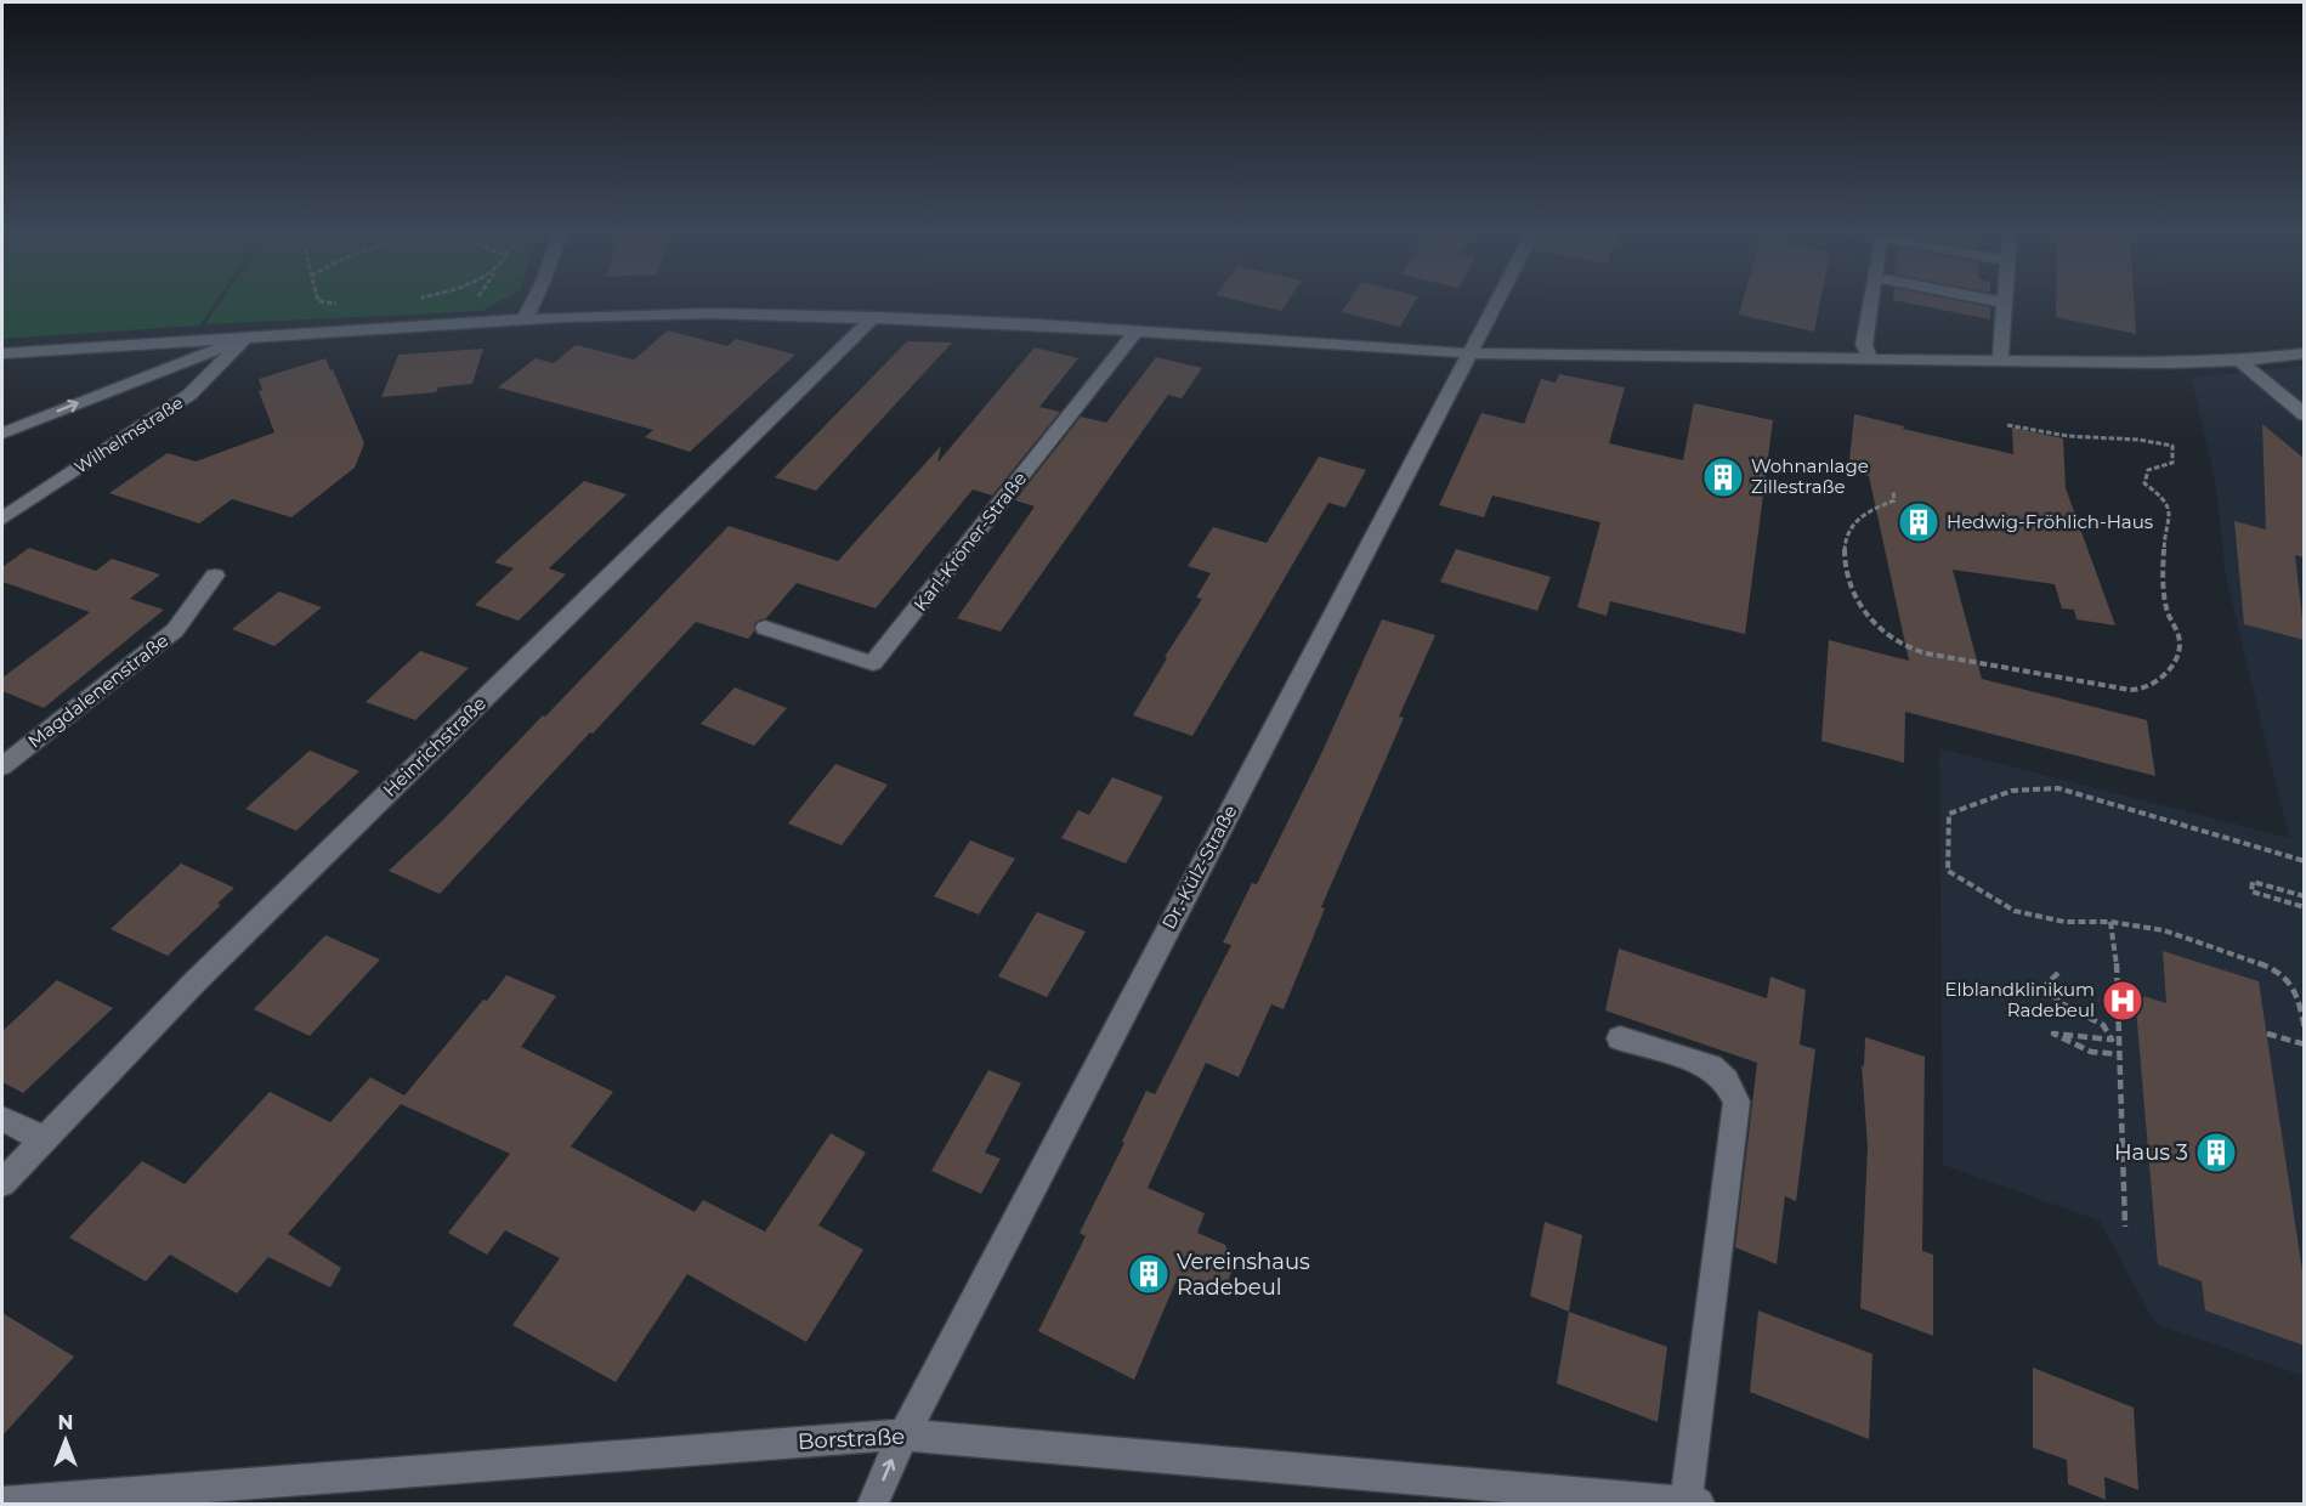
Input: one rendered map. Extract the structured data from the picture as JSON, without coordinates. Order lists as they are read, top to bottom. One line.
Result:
{"streets":{"street":["Wilhelmstraße","Karl-Kröner-Straße","Magdalenenstraße","Heinrichstraße","Dr.-Külz-Straße","Borstraße"]},"crossings":[["Dr.-Külz-Straße","Borstraße"]],"places":{"building":["Wohnanlage Zillestraße","Hedwig-Fröhlich-Haus","Haus 3","Vereinshaus Radebeul"],"hospital":["Elblandklinikum Radebeul"]},"north":"top"}
